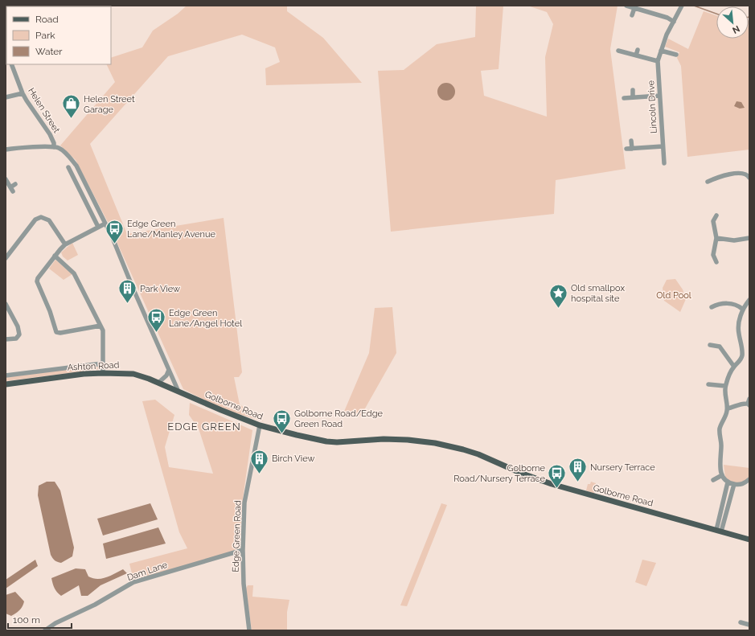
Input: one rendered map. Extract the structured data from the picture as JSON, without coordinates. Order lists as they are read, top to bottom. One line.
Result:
{"streets":{"main road":["Ashton Road","Golborne Road"],"street":["Lincoln Drive","Helen Street","Edge Green Road","Dam Lane"]},"crossings":[["Ashton Road","Golborne Road"],["Golborne Road","Edge Green Road"],["Edge Green Road","Dam Lane"]],"districts":["EDGE GREEN"],"parks":["Old Pool"],"places":{"shop":["Helen Street Garage"],"bus stop":["Edge Green Lane/Manley Avenue","Edge Green Lane/Angel Hotel","Golborne Road/Edge Green Road","Golborne Road/Nursery Terrace"],"building":["Park View","Birch View","Nursery Terrace"],"place":["Old smallpox hospital site"]},"legend":["Road","Park","Water"],"scale_bar":"100 m","north":"bottom right"}
